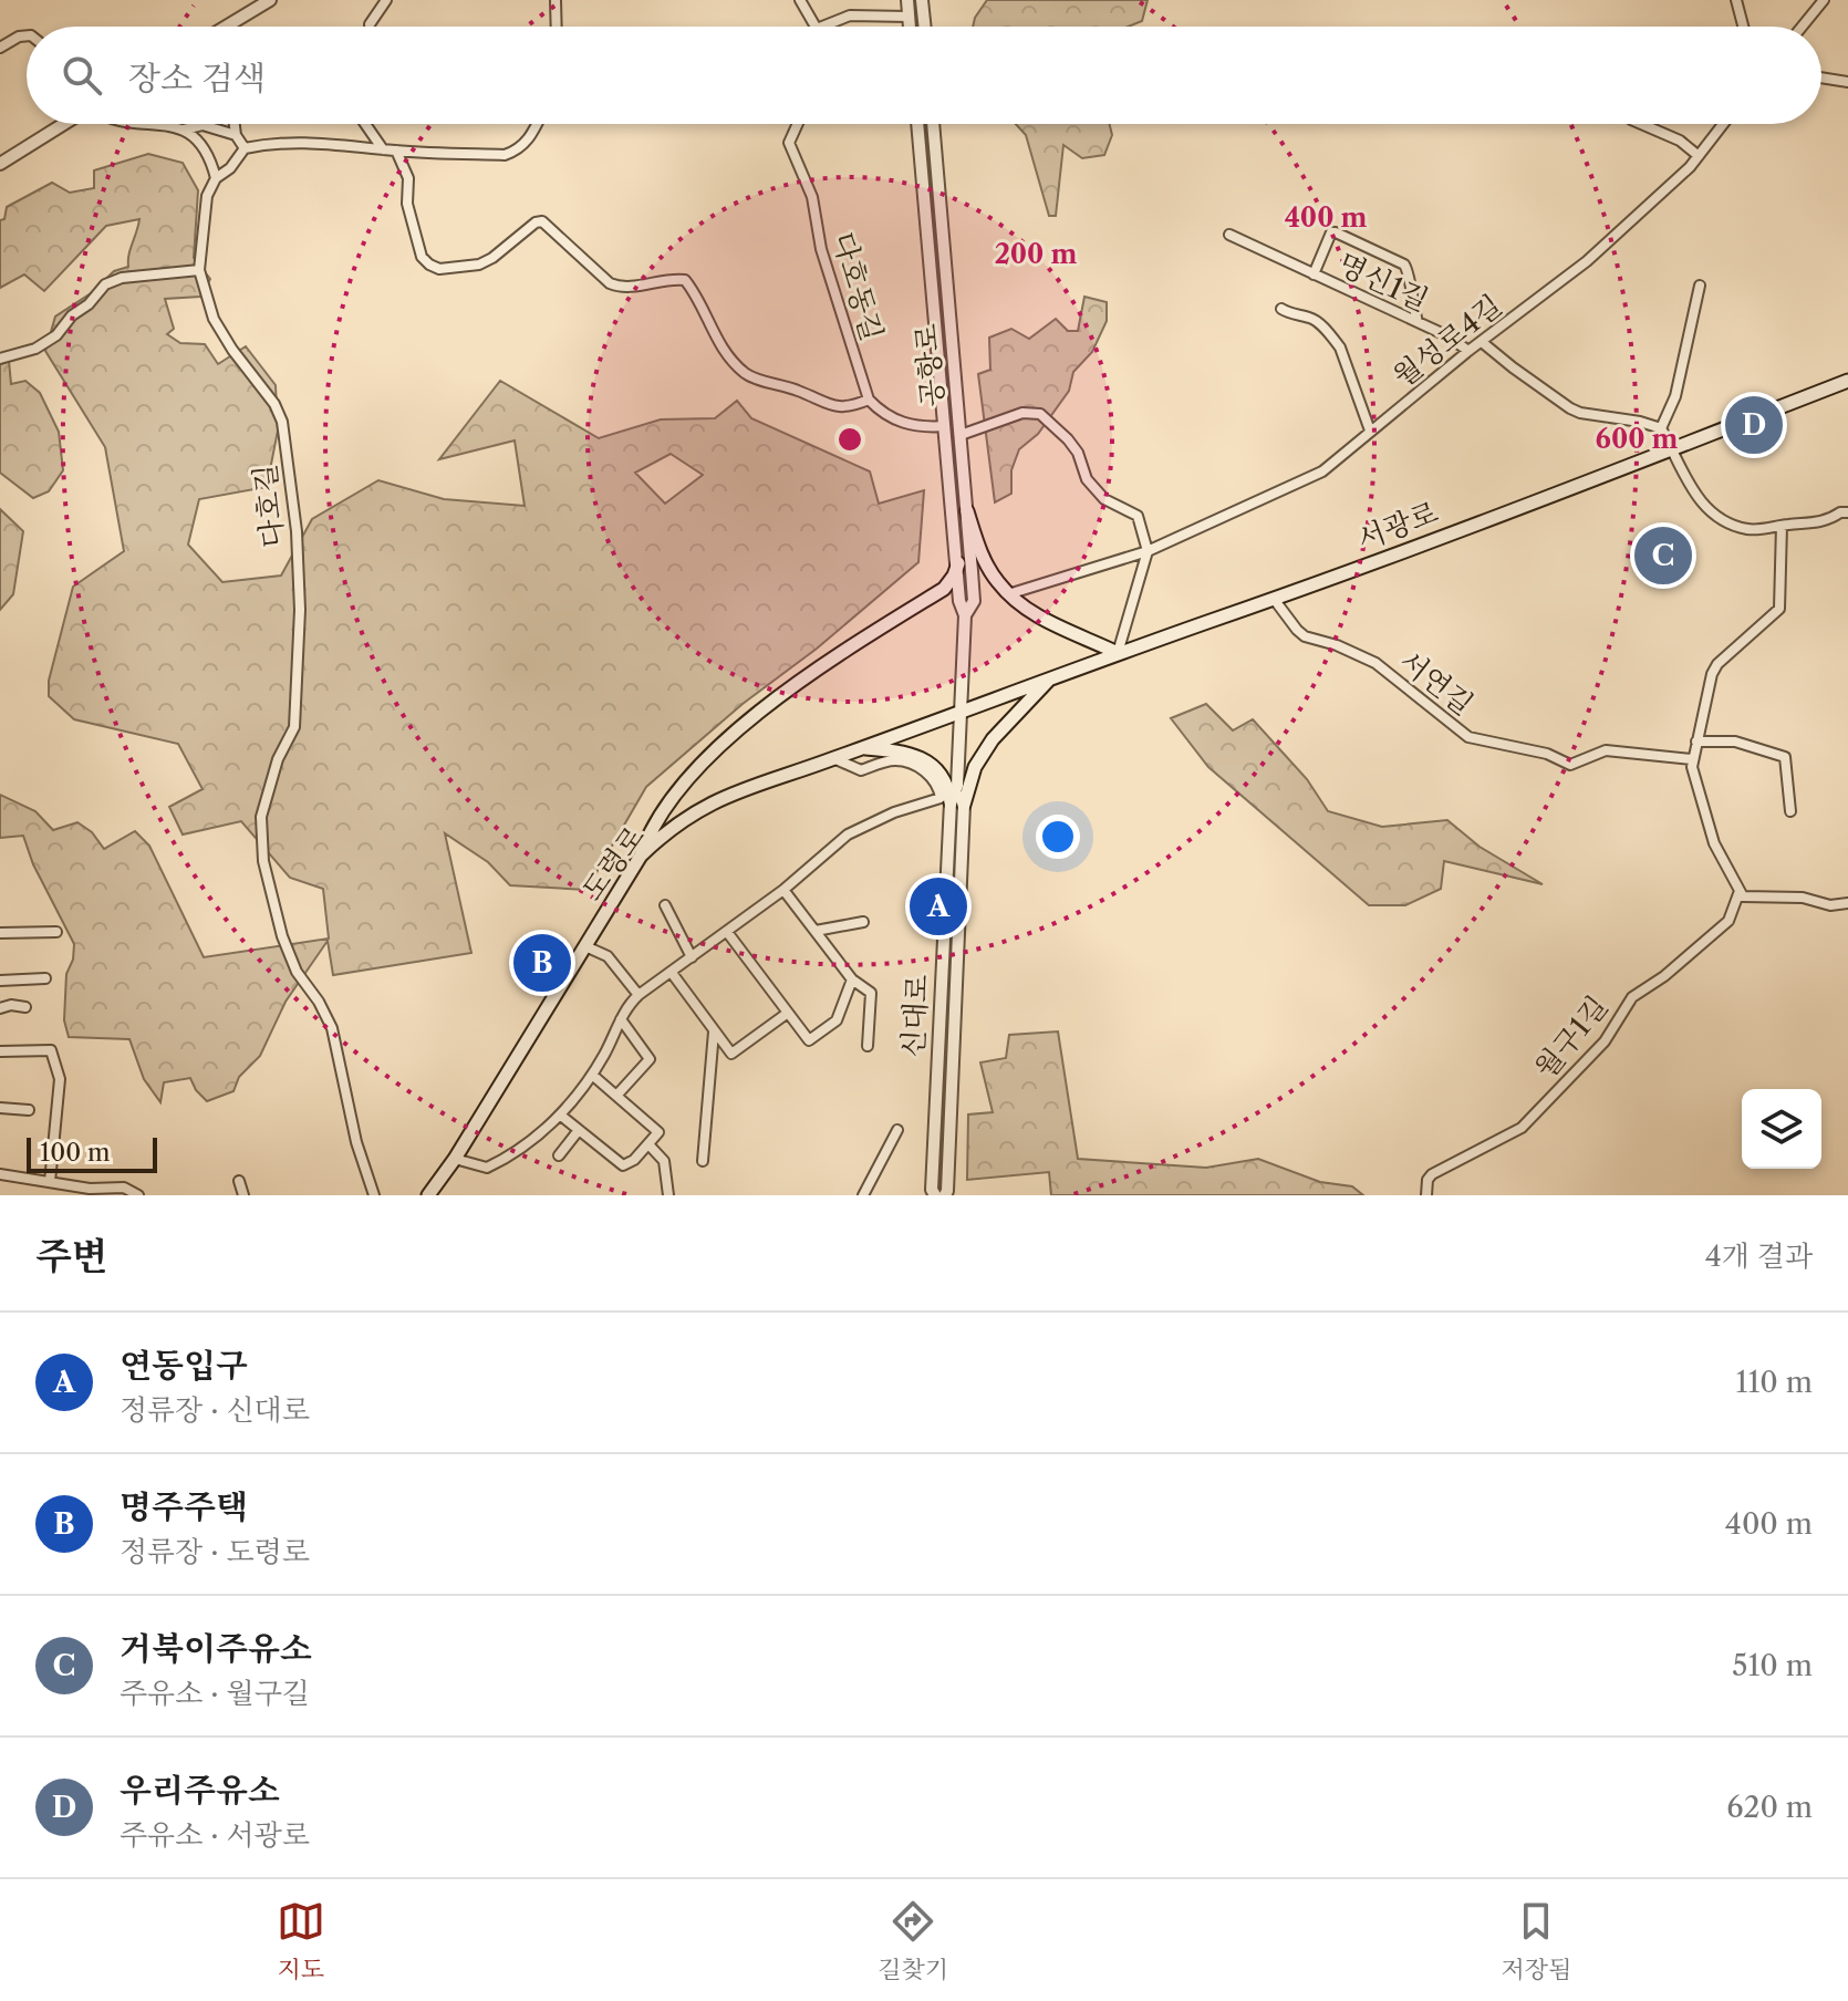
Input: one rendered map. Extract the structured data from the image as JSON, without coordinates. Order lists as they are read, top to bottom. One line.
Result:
{"streets":{"main road":["서광로","도령로"],"street":["명신1길","다호동길","월성로4길","공항로","다호길","서연길","신대로","월구1길"]},"crossings":[["명신1길","월성로4길"],["공항로","서광로"],["공항로","도령로"],["공항로","신대로"],["서광로","서연길"],["서광로","도령로"],["서광로","신대로"],["도령로","신대로"]],"scale_bar":"100 m","page":{"search":"장소 검색","pins":["D","C","A","B"],"scale":"100 m","heading":["주변","4개 결과"],"list":[{"mark":"A","name":"연동입구","note":"정류장 · 신대로","value":"110 m"},{"mark":"B","name":"명주주택","note":"정류장 · 도령로","value":"400 m"},{"mark":"C","name":"거북이주유소","note":"주유소 · 월구길","value":"510 m"},{"mark":"D","name":"우리주유소","note":"주유소 · 서광로","value":"620 m"}],"nav":["지도","길찾기","저장됨"]},"rings":["400 m","200 m","600 m"]}
